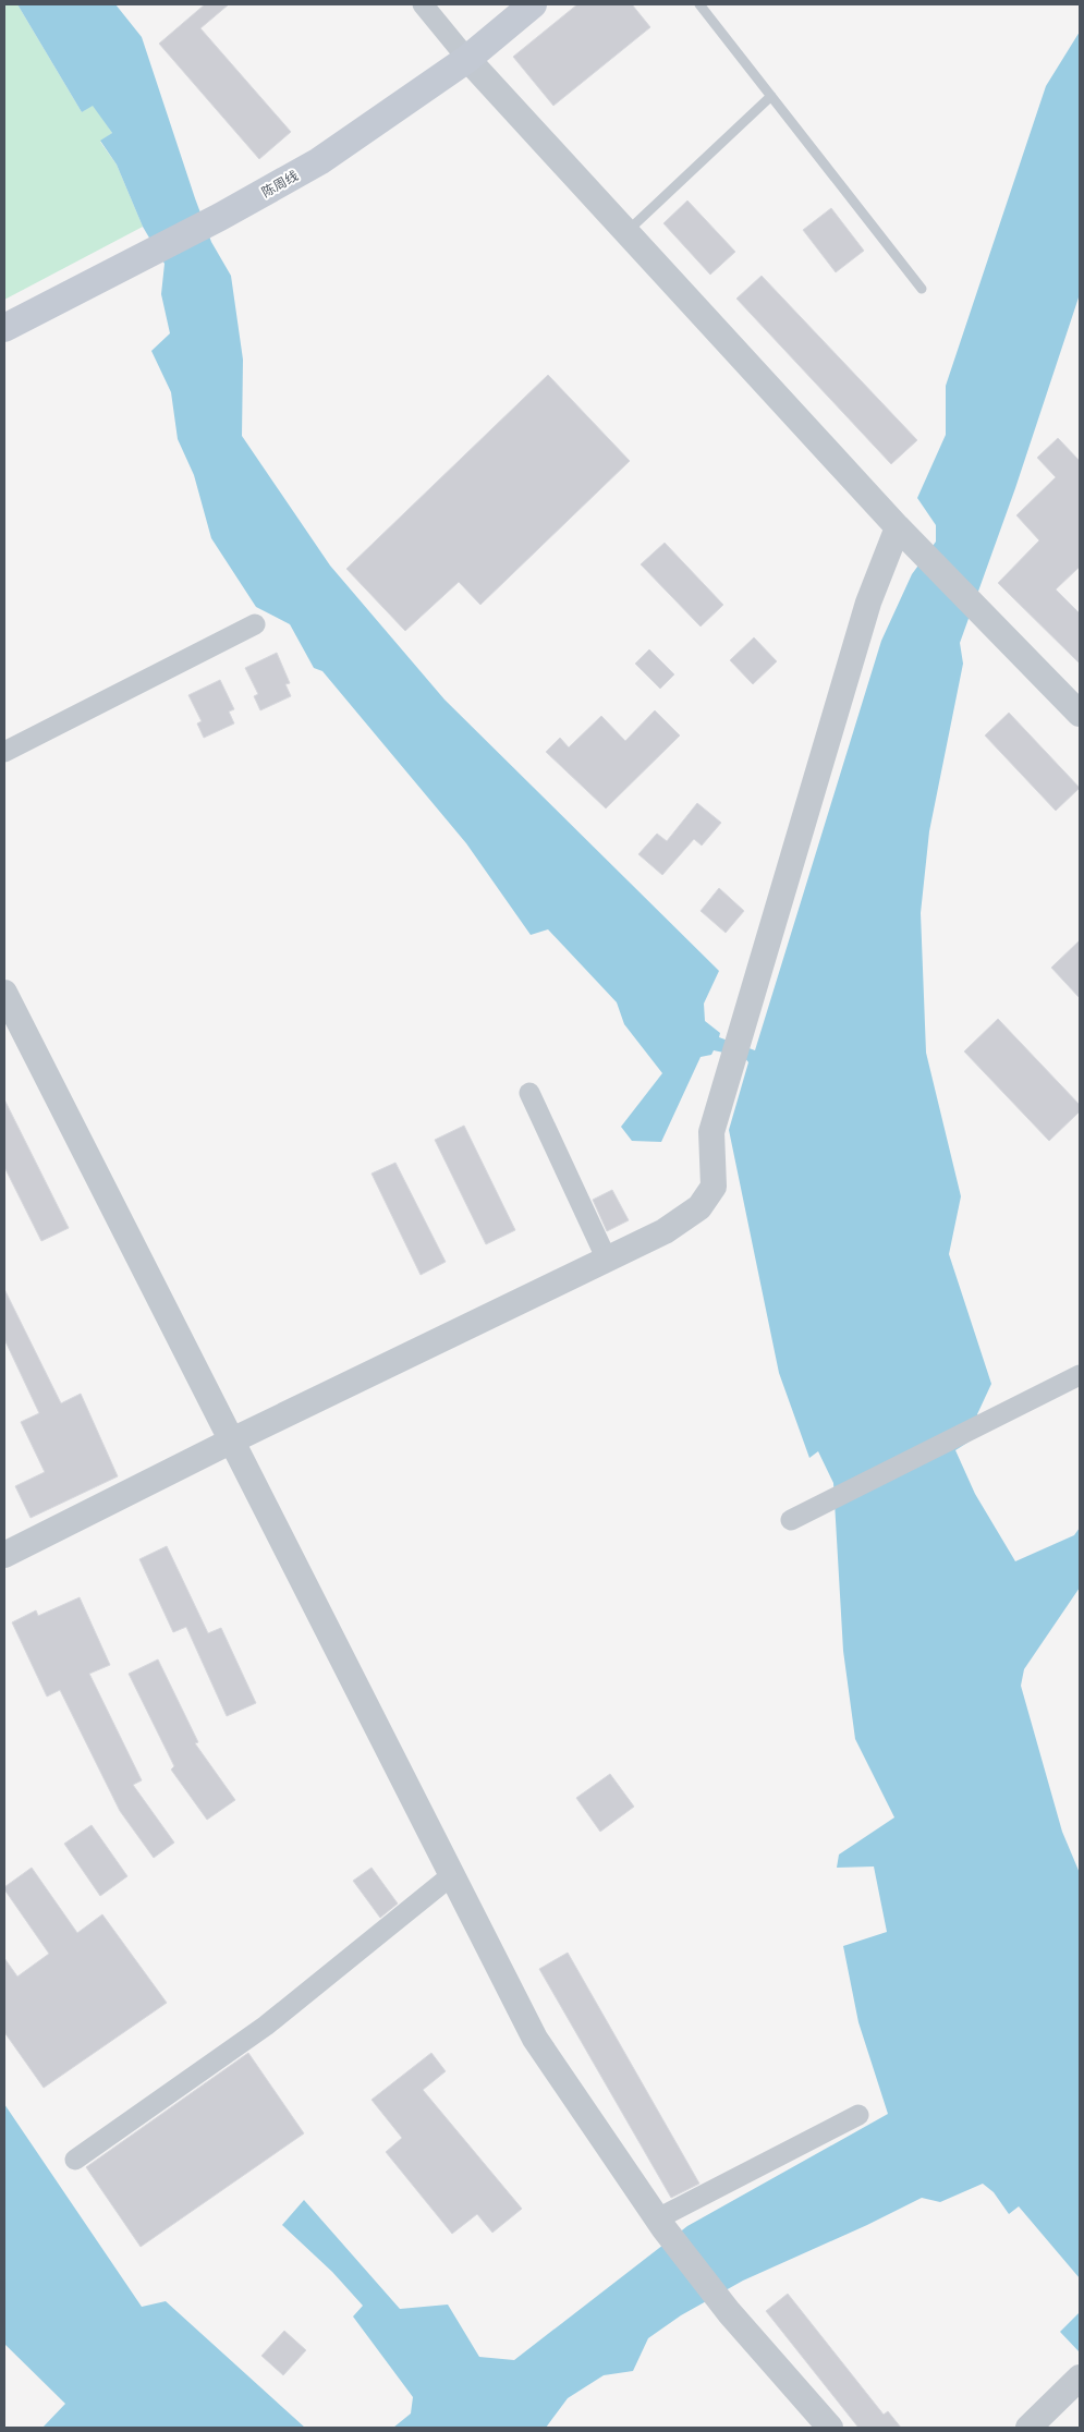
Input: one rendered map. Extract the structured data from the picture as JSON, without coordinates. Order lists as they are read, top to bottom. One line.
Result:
{"streets":{"main road":["陈周线"]}}
